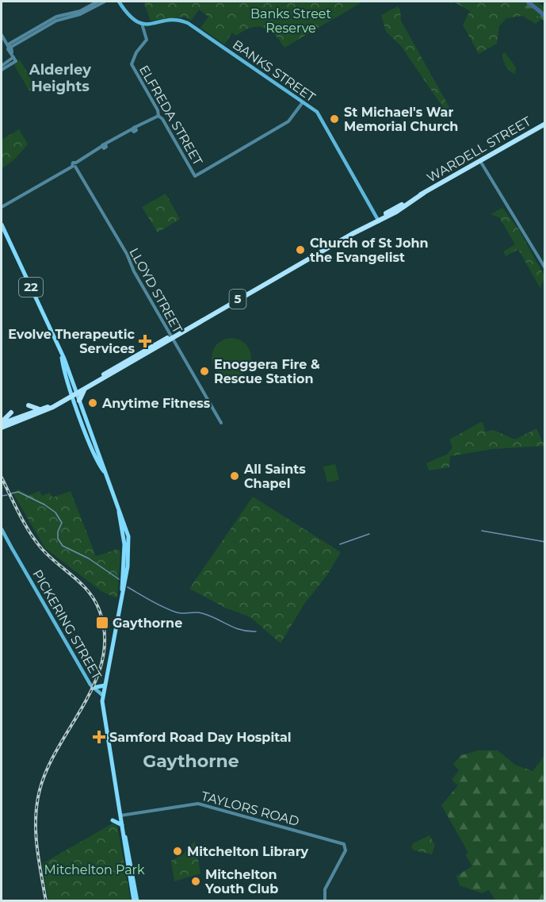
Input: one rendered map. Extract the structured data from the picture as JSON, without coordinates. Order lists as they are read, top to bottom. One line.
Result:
{"streets":{"highway":["WARDELL STREET","5"],"main road":["BANKS STREET","22","PICKERING STREET"],"street":["ELFREDA STREET","LLOYD STREET","TAYLORS ROAD"]},"crossings":[["BANKS STREET","ELFREDA STREET"],["BANKS STREET","WARDELL STREET"],["WARDELL STREET","22"],["WARDELL STREET","LLOYD STREET"],["22","PICKERING STREET"],["22","TAYLORS ROAD"]],"districts":["Alderley Heights","Gaythorne"],"parks":["Banks Street Reserve","Mitchelton Park"],"places":{"other":["St Michael's War Memorial Church","Church of St John the Evangelist","Enoggera Fire & Rescue Station","Anytime Fitness","All Saints Chapel","Mitchelton Library","Mitchelton Youth Club"],"health":["Evolve Therapeutic Services","Samford Road Day Hospital"],"transit":["Gaythorne"]}}
